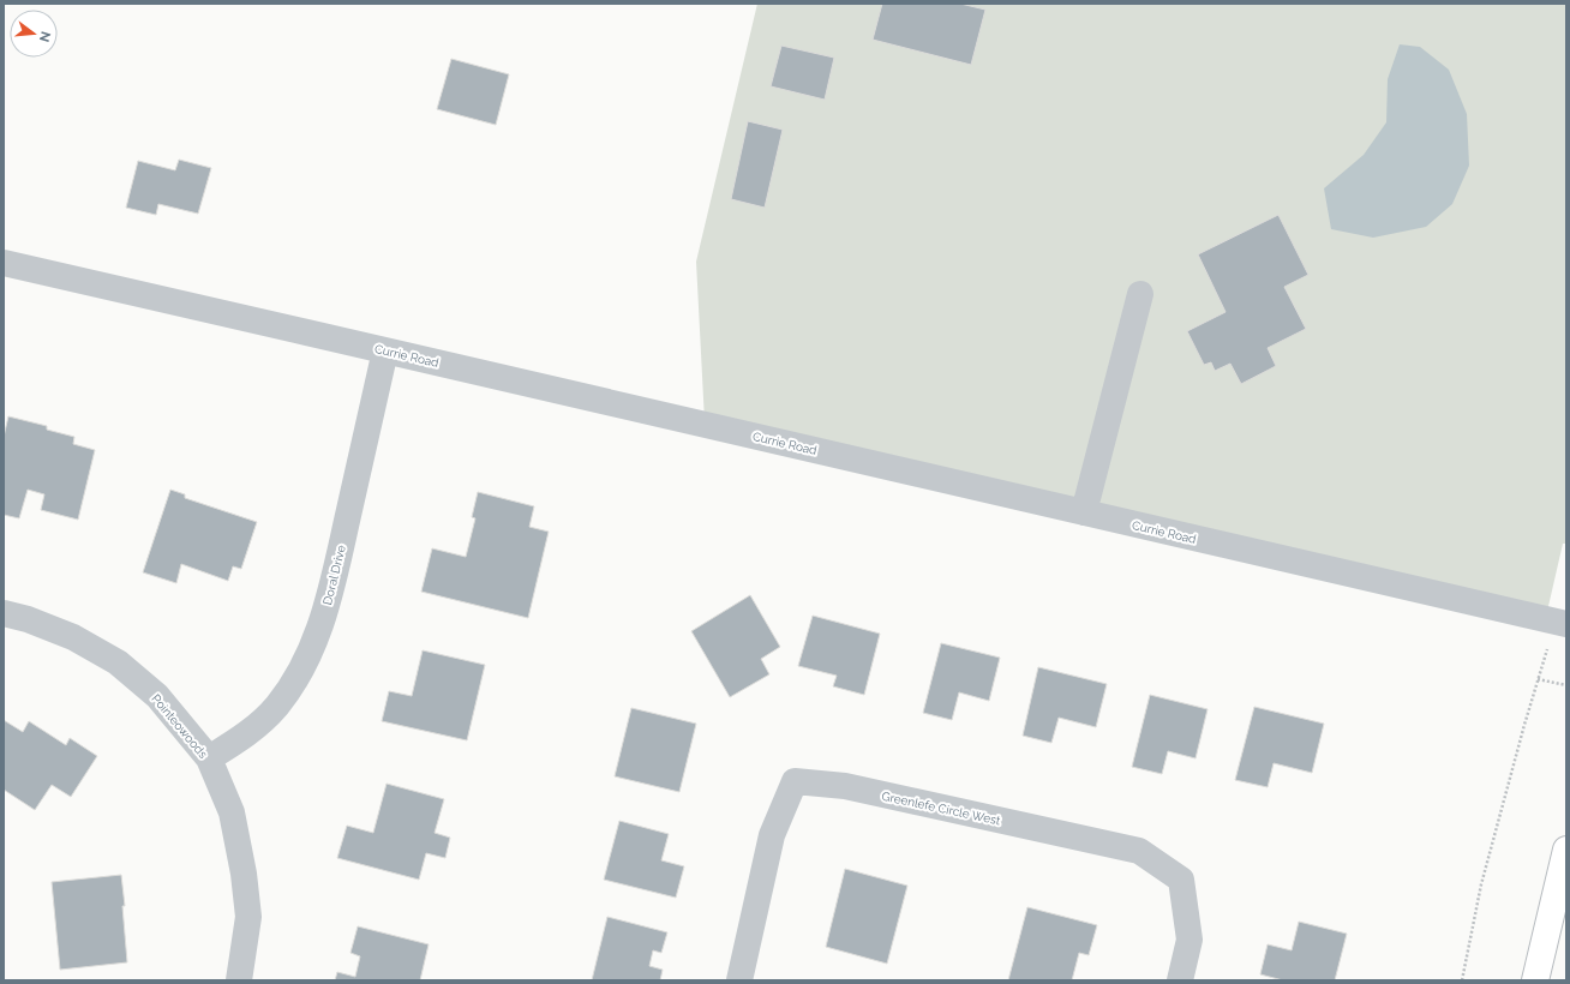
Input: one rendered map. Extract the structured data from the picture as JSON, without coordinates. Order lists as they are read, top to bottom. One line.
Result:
{"streets":{"street":["Currie Road","Doral Drive","Pointeowoods","Greenlefe Circle West"]},"crossings":[["Currie Road","Doral Drive"],["Doral Drive","Pointeowoods"]],"north":"right"}
